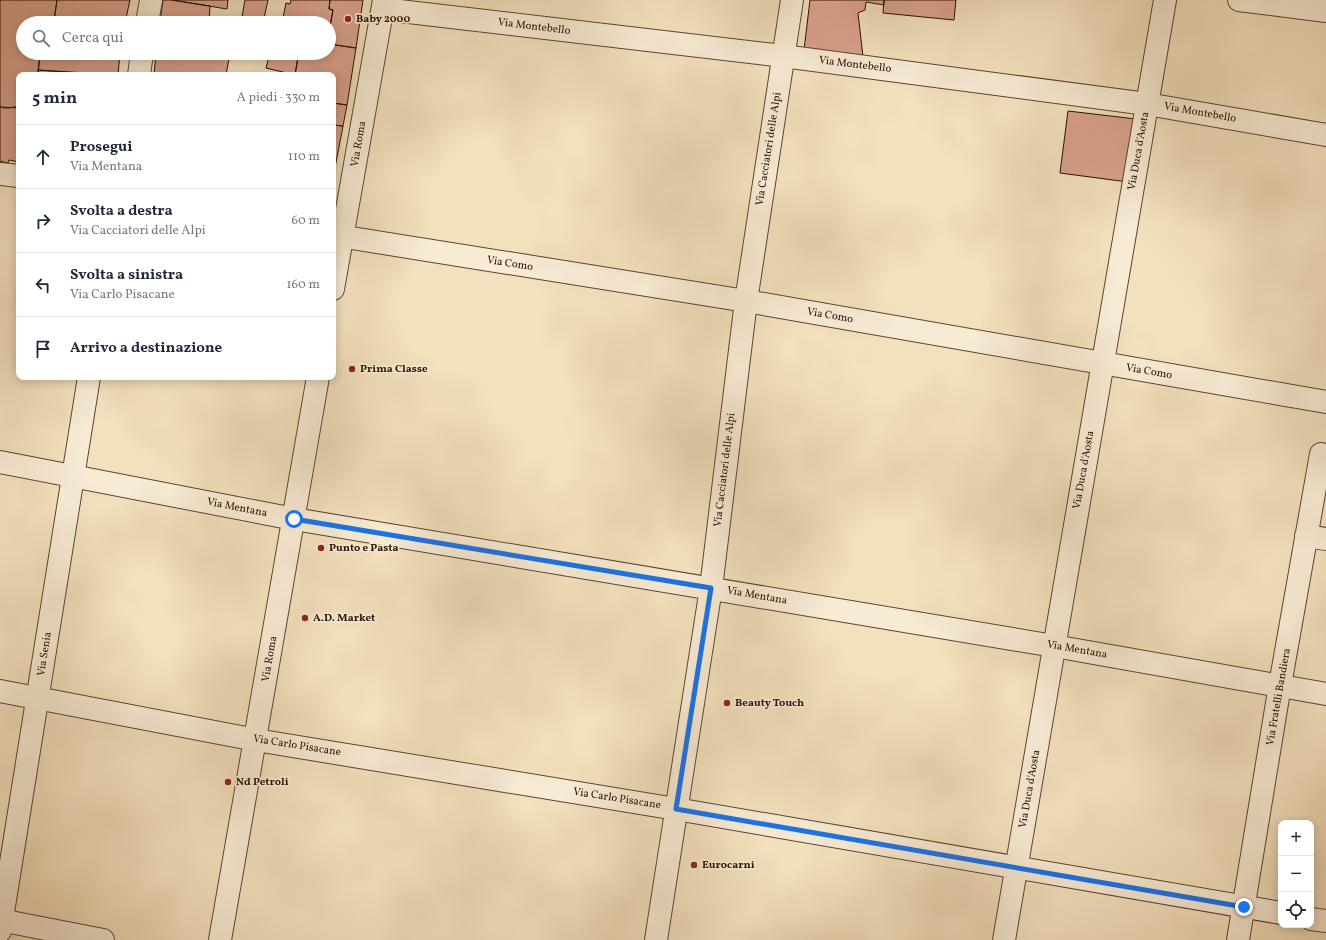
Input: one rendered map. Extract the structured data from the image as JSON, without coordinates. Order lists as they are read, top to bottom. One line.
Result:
{"streets":{"street":["Via Montebello","Via Roma","Via Cacciatori delle Alpi","Via Duca d'Aosta","Via Como","Via Mentana","Via Senia","Via Fratelli Bandiera","Via Carlo Pisacane"]},"crossings":[["Via Montebello","Via Roma"],["Via Montebello","Via Cacciatori delle Alpi"],["Via Montebello","Via Duca d'Aosta"],["Via Roma","Via Como"],["Via Roma","Via Mentana"],["Via Roma","Via Carlo Pisacane"],["Via Cacciatori delle Alpi","Via Como"],["Via Cacciatori delle Alpi","Via Mentana"],["Via Cacciatori delle Alpi","Via Carlo Pisacane"],["Via Duca d'Aosta","Via Como"],["Via Duca d'Aosta","Via Mentana"],["Via Duca d'Aosta","Via Carlo Pisacane"],["Via Mentana","Via Senia"],["Via Mentana","Via Fratelli Bandiera"],["Via Senia","Via Carlo Pisacane"],["Via Fratelli Bandiera","Via Carlo Pisacane"]],"places":["Baby 2000","Prima Classe","Punto e Pasta","A.D. Market","Beauty Touch","Nd Petroli","Eurocarni"],"page":{"search":"Cerca qui","heading":["5 min","A piedi · 330 m"],"list":[["Prosegui","Via Mentana","110 m"],["Svolta a destra","Via Cacciatori delle Alpi","60 m"],["Svolta a sinistra","Via Carlo Pisacane","160 m"],"Arrivo a destinazione"],"map_buttons":["+","−"]}}
